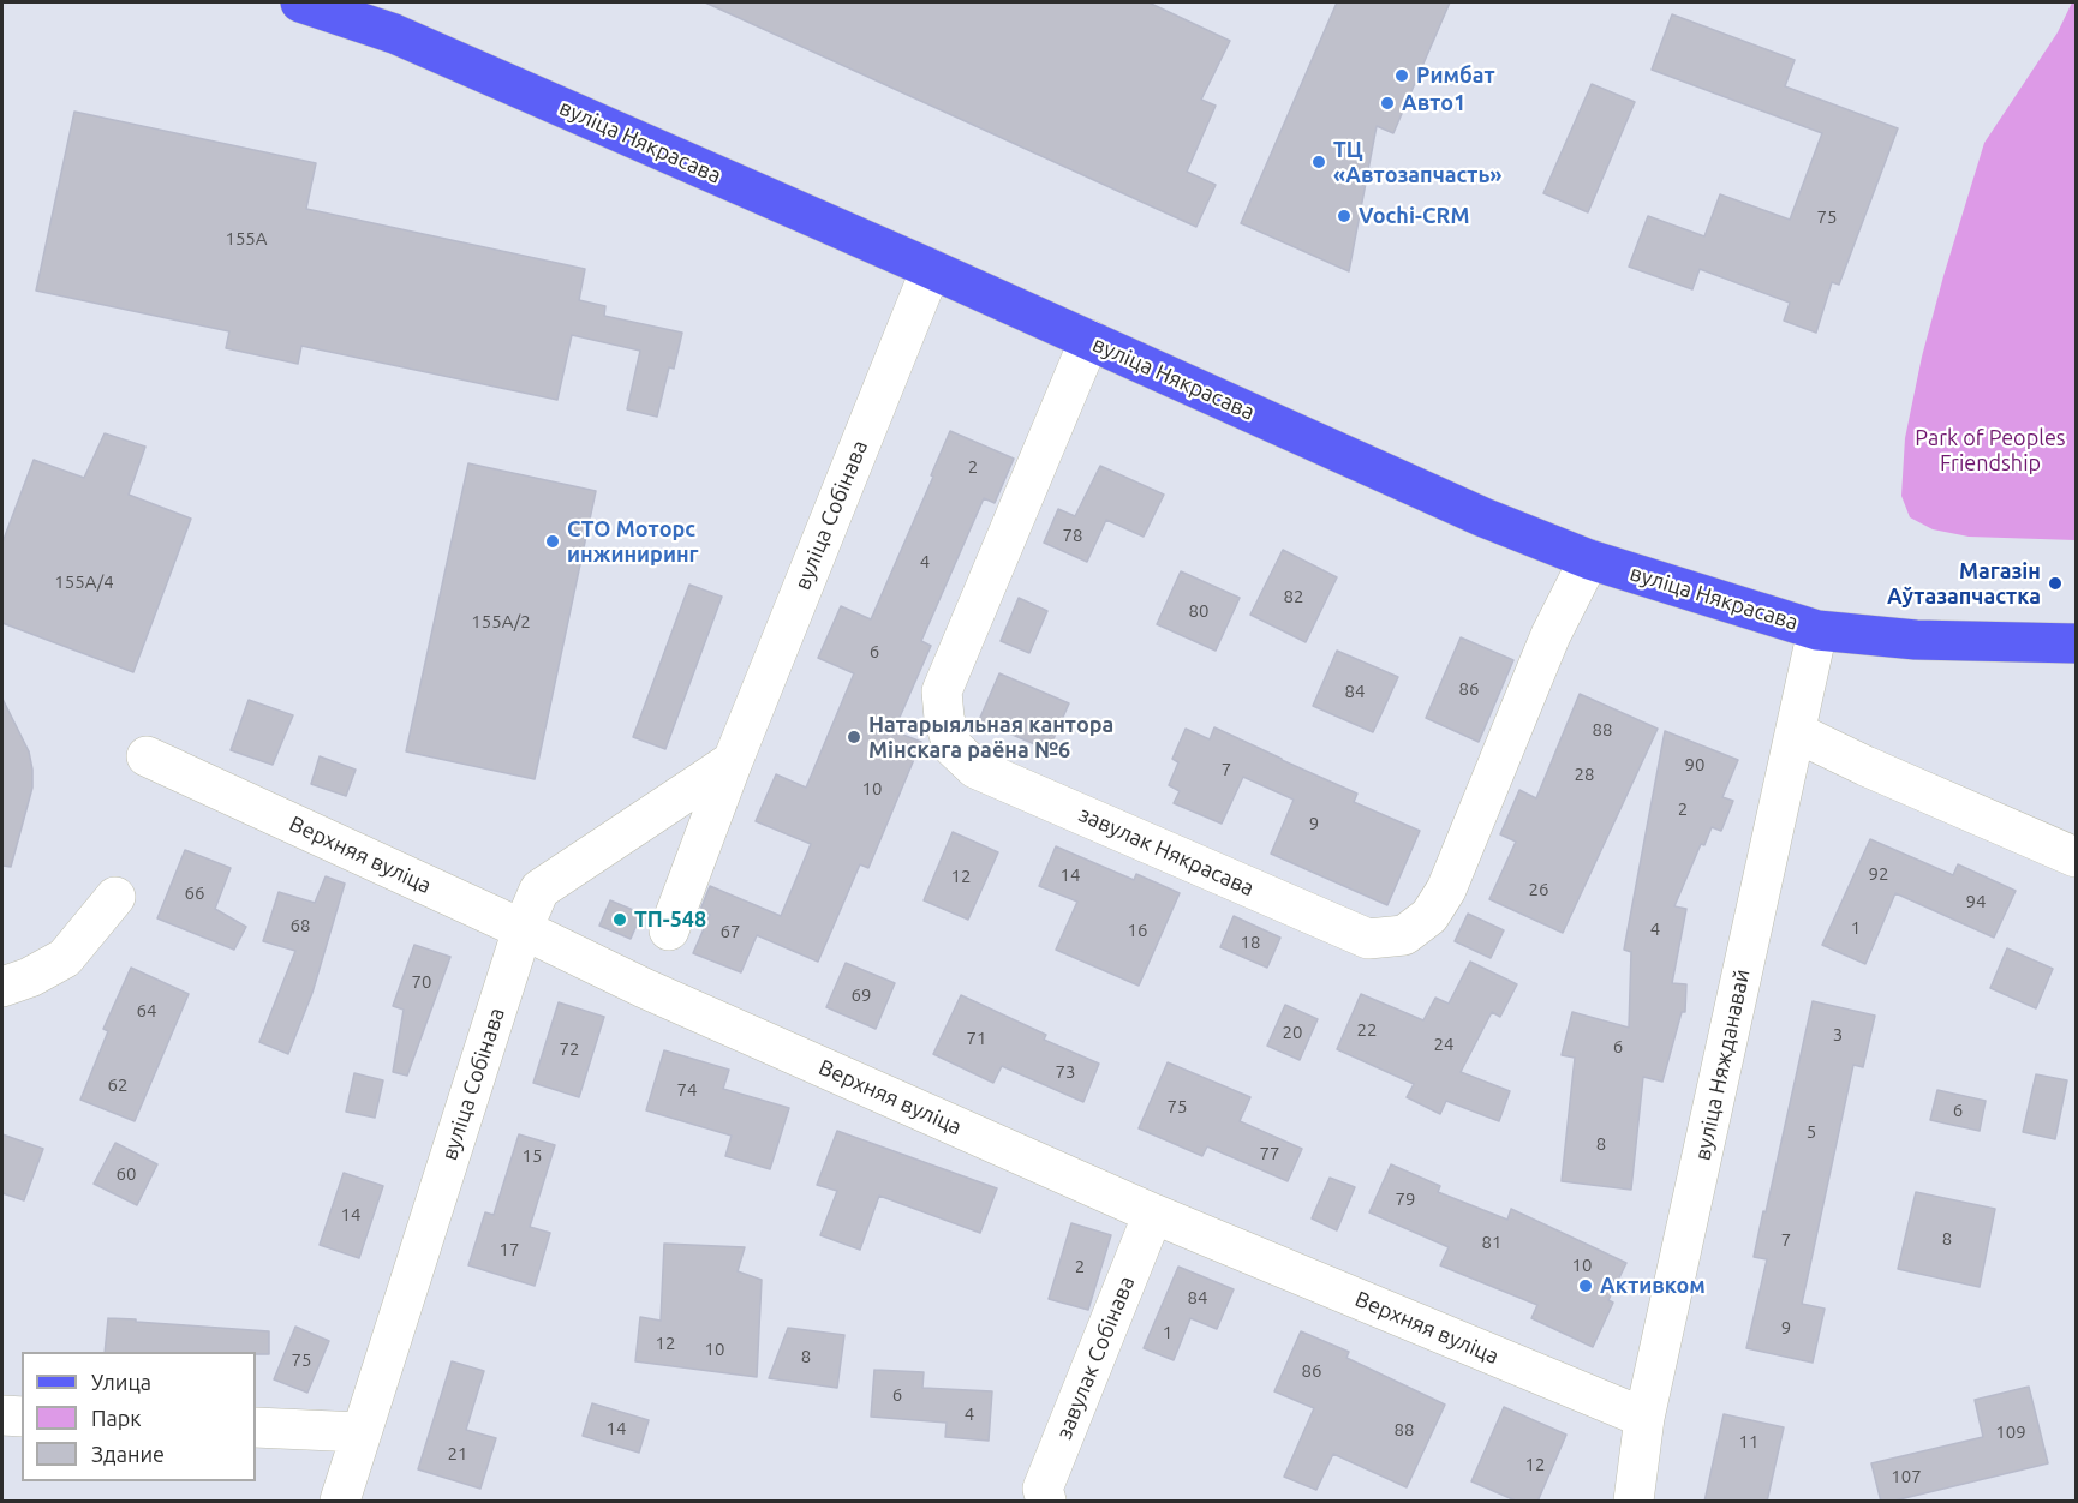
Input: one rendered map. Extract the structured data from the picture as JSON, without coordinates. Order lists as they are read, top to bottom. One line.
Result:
{"streets":{"main road":["вуліца Някрасава"],"street":["вуліца Собінава","завулак Някрасава","Верхняя вуліца","вуліца Няжданавай","завулак Собінава"]},"crossings":[["вуліца Някрасава","вуліца Собінава"],["вуліца Някрасава","завулак Някрасава"],["вуліца Някрасава","вуліца Няжданавай"],["вуліца Собінава","Верхняя вуліца"],["Верхняя вуліца","вуліца Няжданавай"],["Верхняя вуліца","завулак Собінава"]],"parks":["Park of Peoples Friendship"],"places":["Римбат","Авто1","ТЦ «Автозапчасть»","Vochi-CRM","СТО Моторс инжиниринг","Магазін Аўтазапчастка","Натарыяльная кантора Мінскага раёна №6","ТП-548","Активком"],"house_numbers":["75","155А","2","78","4","155А/4","82","80","155А/2","6","86","84","88","90","7","28","10","2","9","92","14","12","26","66","94","68","1","4","16","67","18","70","69","64","22","20","3","71","24","6","72","73","62","74","75","6","5","8","77","15","60","79","14","8","7","81","17","10","2","84","9","1","12","10","8","75","86","6","4","14","88","109","11","21","12","107"],"legend":["Улица","Парк","Здание"]}
